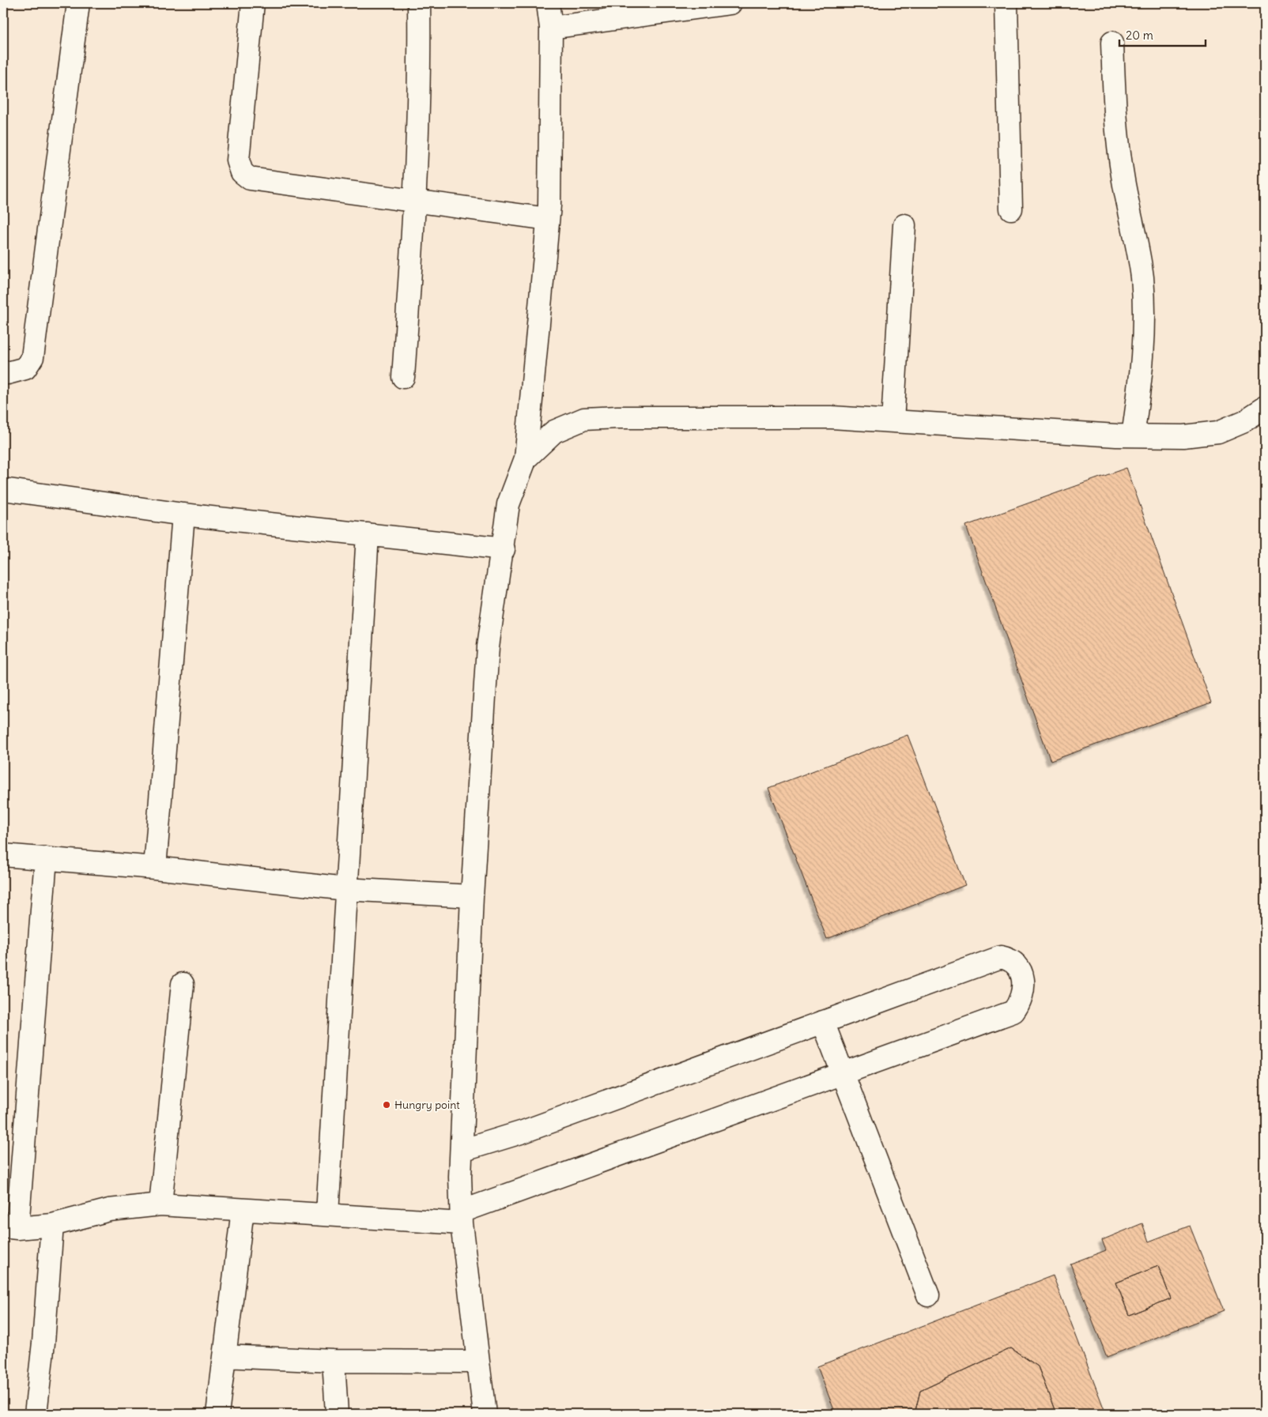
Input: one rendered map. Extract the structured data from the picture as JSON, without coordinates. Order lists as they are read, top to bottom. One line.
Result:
{"places":["Hungry point"],"scale_bar":"20 m"}
